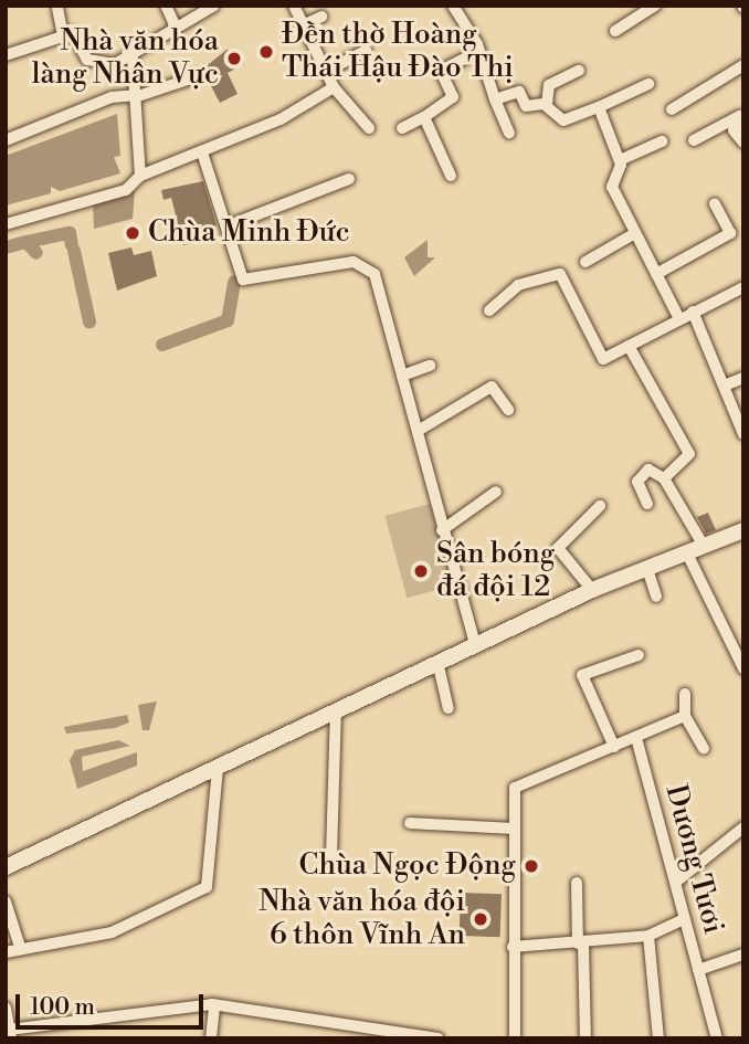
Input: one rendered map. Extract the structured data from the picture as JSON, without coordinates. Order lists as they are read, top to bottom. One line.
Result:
{"streets":{"street":["Dương Tươi"]},"places":["Đền thờ Hoàng Thái Hậu Đào Thị","Nhà văn hóa làng Nhân Vực","Chùa Minh Đức","Sân bóng đá đội 12","Chùa Ngọc Động","Nhà văn hóa đội 6 thôn Vĩnh An"],"scale_bar":"100 m"}
